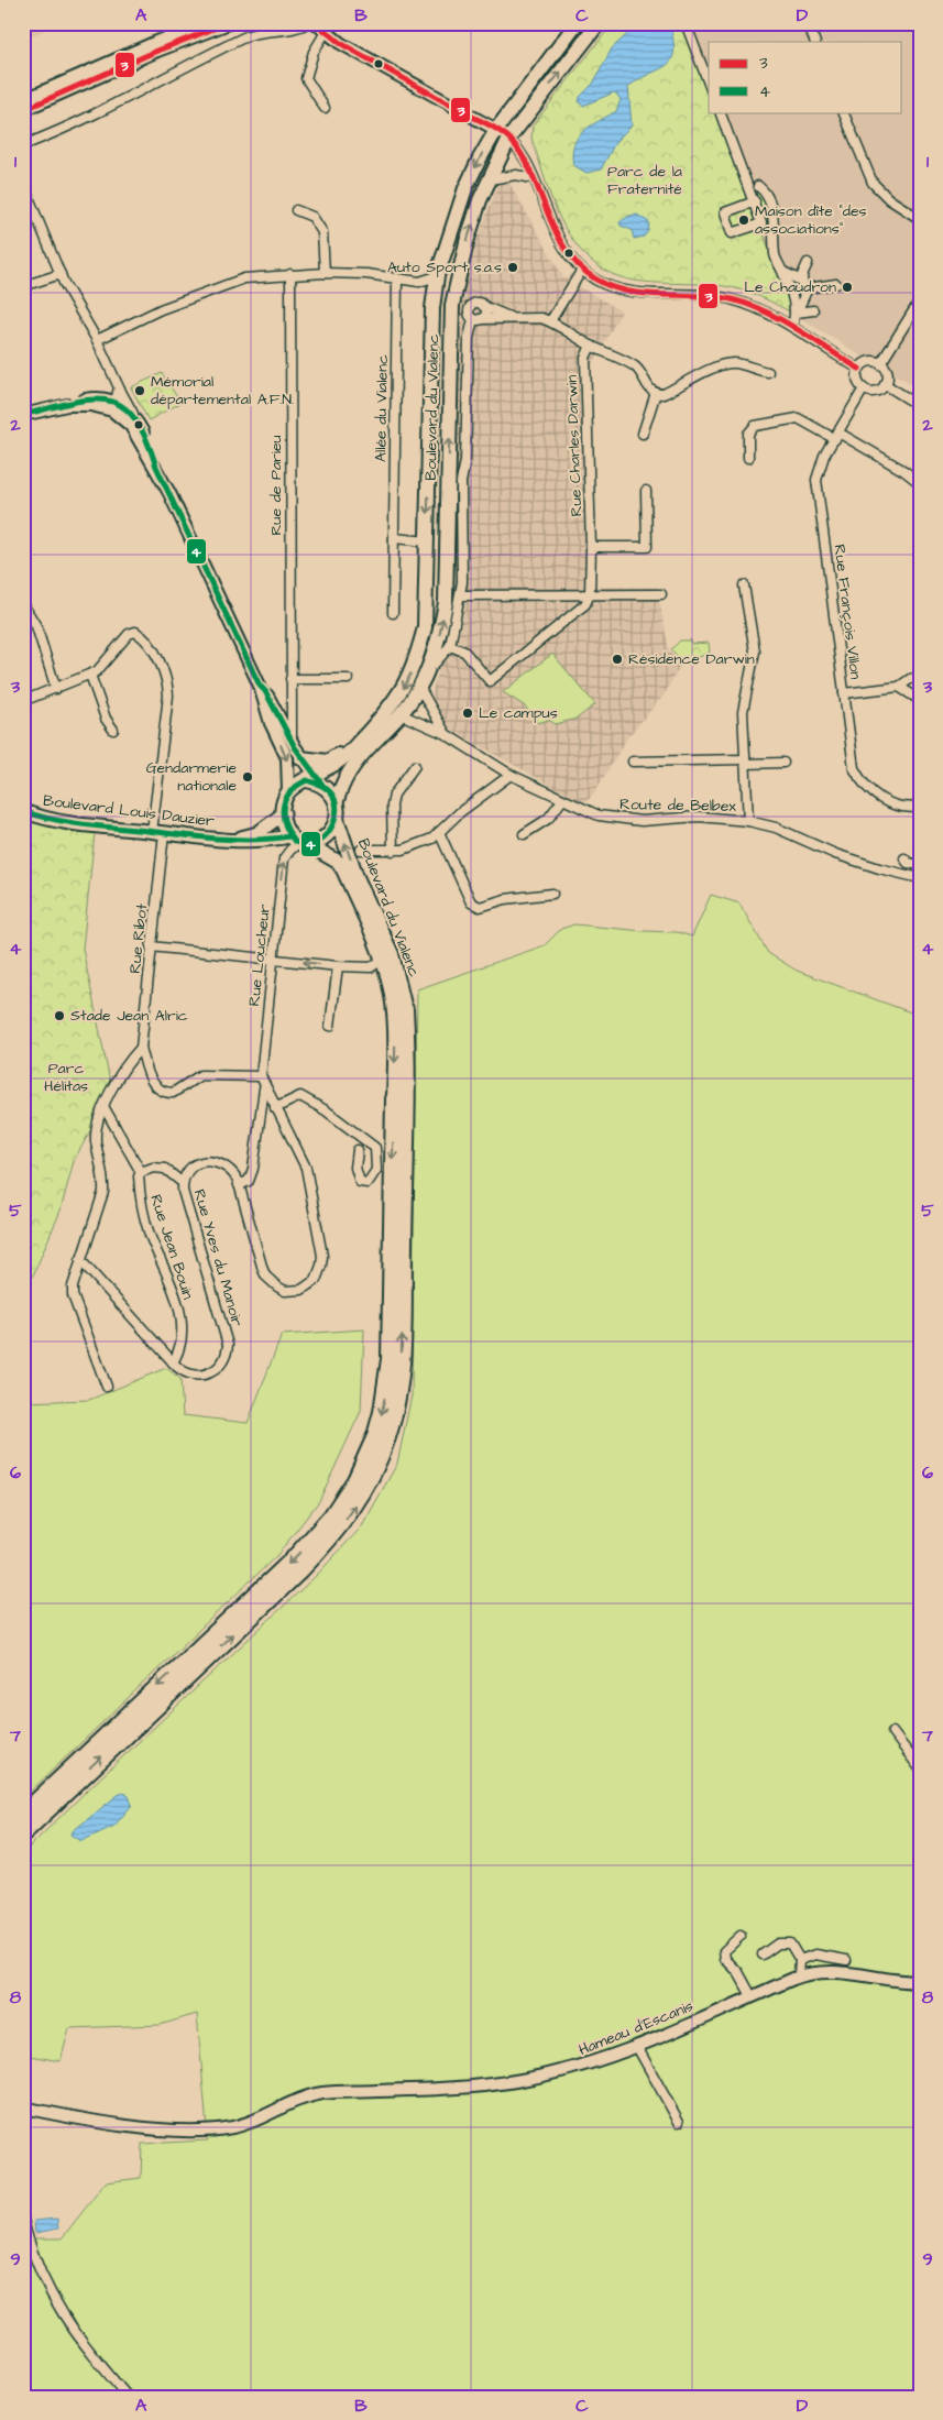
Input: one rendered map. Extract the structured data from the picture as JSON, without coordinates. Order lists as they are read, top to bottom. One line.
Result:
{"streets":{"main road":["Boulevard du Vialenc","Boulevard Louis Dauzier"],"street":["Allée du Vialenc","Rue Charles Darwin","Rue de Parieu","Rue François Villon","Route de Belbex","Rue Ribot","Rue Loucheur","Rue Jean Bouin","Rue Yves du Manoir","Hameau d'Escanis"]},"crossings":[["Boulevard du Vialenc","Route de Belbex"],["Boulevard du Vialenc","Boulevard Louis Dauzier"],["Boulevard du Vialenc","Rue Loucheur"],["Boulevard Louis Dauzier","Rue Ribot"],["Boulevard Louis Dauzier","Rue Loucheur"],["Rue Loucheur","Rue Yves du Manoir"],["Rue Jean Bouin","Rue Yves du Manoir"]],"one_way":["Rue Loucheur"],"parks":["Parc de la Fraternité","Parc Hélitas"],"places":["Maison dîte \"des associations\"","Auto Sport s.a.s","Le Chaudron","Mémorial départemental A.F.N.","Résidence Darwin","Le campus","Gendarmerie nationale","Stade Jean Alric"],"lines":["transit line 3","transit line 4"],"legend":["3","4"],"grid":{"columns":["A","B","C","D"],"rows":["1","2","3","4","5","6","7","8","9"]}}
